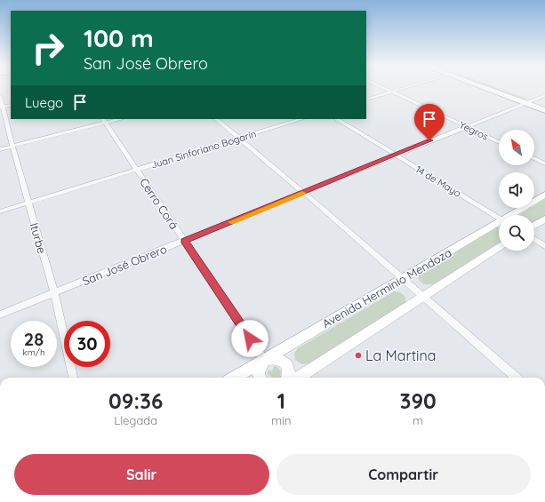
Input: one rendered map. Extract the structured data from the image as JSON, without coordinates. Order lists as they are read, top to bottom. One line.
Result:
{"streets":{"street":["Yegros","Juan Sinforiano Bogarín","14 de Mayo","Cerro Corá","Iturbe","San José Obrero","Avenida Herminio Mendoza"]},"crossings":[["Yegros","San José Obrero"],["Juan Sinforiano Bogarín","Cerro Corá"],["Juan Sinforiano Bogarín","Iturbe"],["14 de Mayo","San José Obrero"],["Cerro Corá","San José Obrero"],["Cerro Corá","Avenida Herminio Mendoza"],["Iturbe","San José Obrero"]],"places":["La Martina"],"north":"top left","page":{"turn":["100 m","San José Obrero"],"then":"Luego","speed":"28 km/h","limit":"30","eta":["09:36","Llegada","1","min","390","m"],"buttons":["Salir","Compartir"]}}
